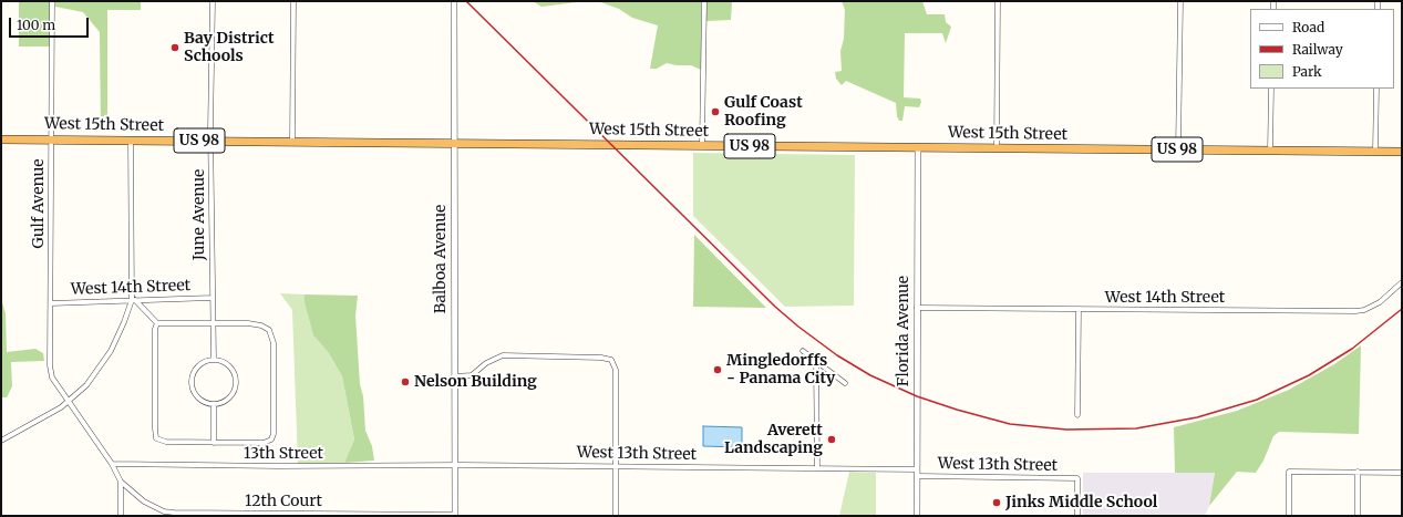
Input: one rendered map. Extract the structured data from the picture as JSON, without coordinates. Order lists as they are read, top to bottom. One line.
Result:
{"streets":{"highway":["West 15th Street","US 98"],"street":["Gulf Avenue","June Avenue","Balboa Avenue","West 14th Street","Florida Avenue","13th Street","West 13th Street","12th Court"]},"crossings":[["West 15th Street","Gulf Avenue"],["West 15th Street","June Avenue"],["West 15th Street","Balboa Avenue"],["West 15th Street","Florida Avenue"],["Gulf Avenue","West 14th Street"],["Gulf Avenue","13th Street"],["Gulf Avenue","12th Court"],["June Avenue","West 14th Street"],["Balboa Avenue","13th Street"],["Balboa Avenue","West 13th Street"],["Balboa Avenue","12th Court"],["West 14th Street","Florida Avenue"],["Florida Avenue","West 13th Street"],["13th Street","West 13th Street"]],"places":["Bay District Schools","Gulf Coast Roofing","Mingledorffs - Panama City","Nelson Building","Averett Landscaping","Jinks Middle School"],"legend":["Road","Railway","Park"],"scale_bar":"100 m"}
